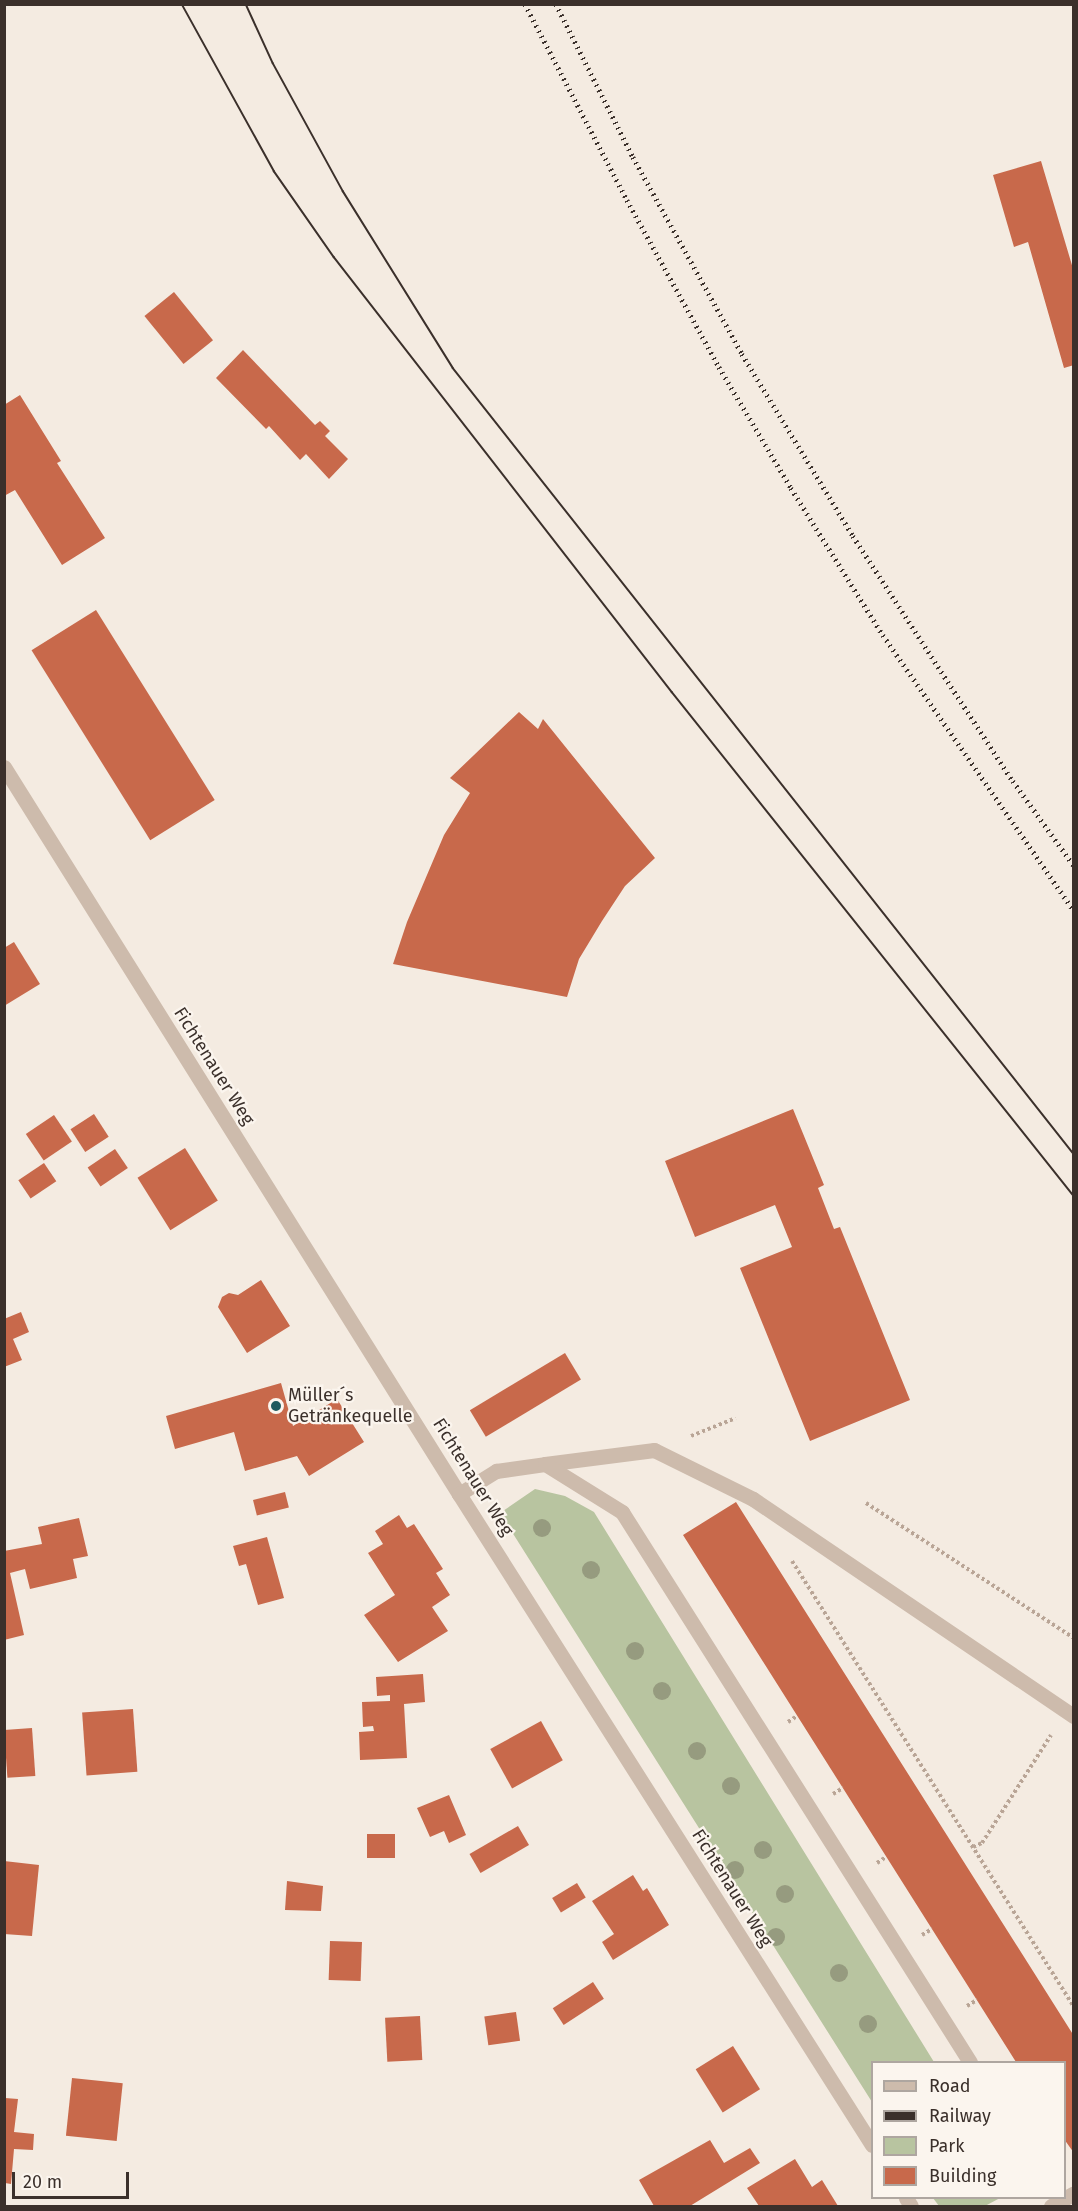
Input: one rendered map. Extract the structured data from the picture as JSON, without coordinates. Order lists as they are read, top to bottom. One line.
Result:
{"streets":{"street":["Fichtenauer Weg"]},"places":["Müller´s Getränkequelle"],"legend":["Road","Railway","Park","Building"],"scale_bar":"20 m"}
